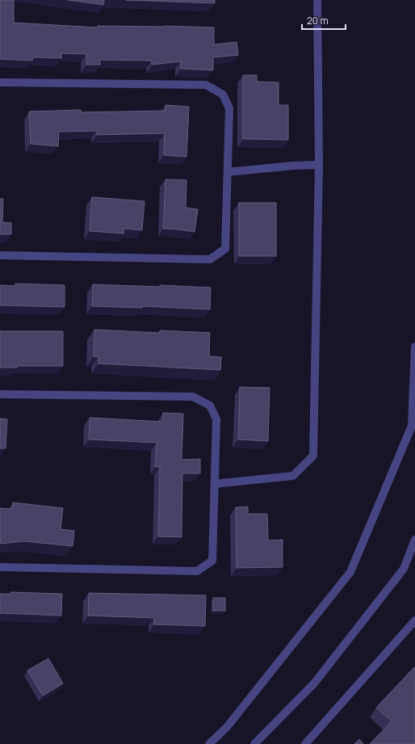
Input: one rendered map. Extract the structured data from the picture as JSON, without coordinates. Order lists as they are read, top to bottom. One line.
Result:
{"scale_bar":"20 m"}
